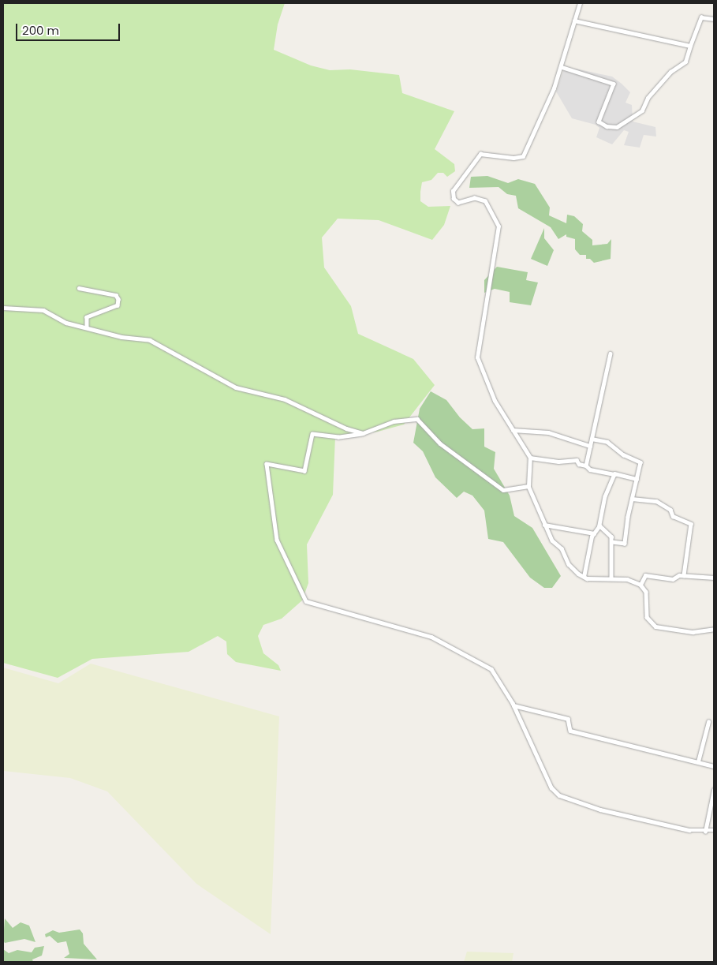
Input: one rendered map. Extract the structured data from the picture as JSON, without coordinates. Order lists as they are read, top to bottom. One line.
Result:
{"scale_bar":"200 m"}
